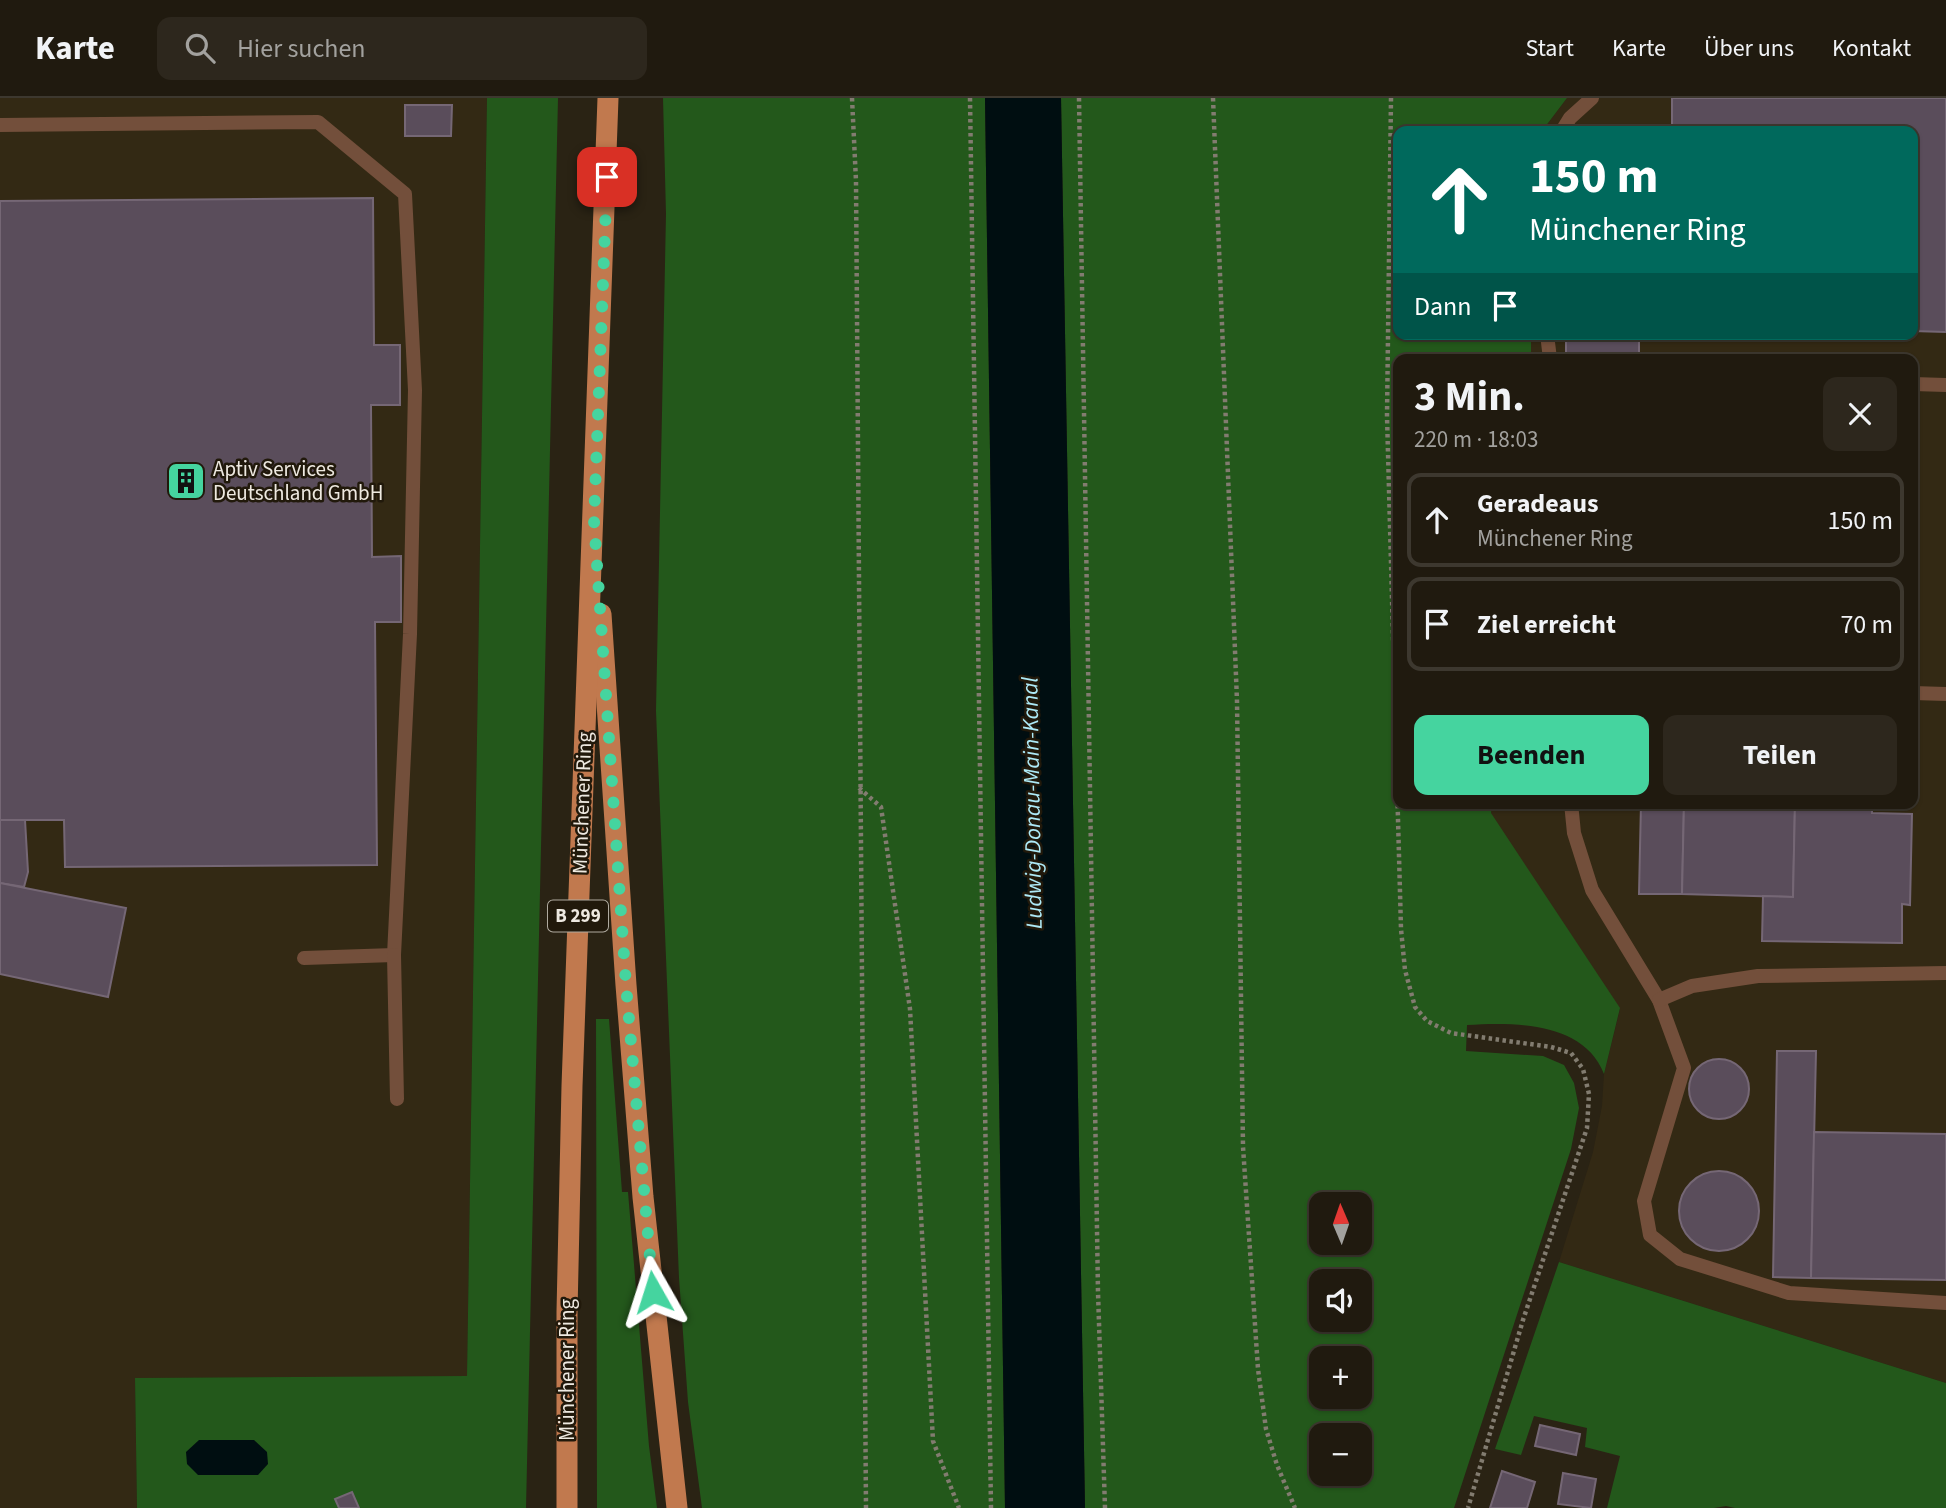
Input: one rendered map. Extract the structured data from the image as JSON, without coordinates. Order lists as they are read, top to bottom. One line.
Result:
{"streets":{"main road":["Münchener Ring","B 299"]},"crossings":[["Münchener Ring","B 299"]],"water":["Ludwig-Donau-Main-Kanal"],"places":{"building":["Aptiv Services Deutschland GmbH"]},"north":"top","page":{"header":"Karte","search":"Hier suchen","nav":["Start","Karte","Über uns","Kontakt"],"turn":["150 m","Münchener Ring"],"then":"Dann","heading":["3 Min.","220 m · 18:03"],"list":[{"name":"Geradeaus","note":"Münchener Ring","value":"150 m"},{"name":"Ziel erreicht","value":"70 m"}],"buttons":["Beenden","Teilen"],"map_buttons":["+","−"]}}
